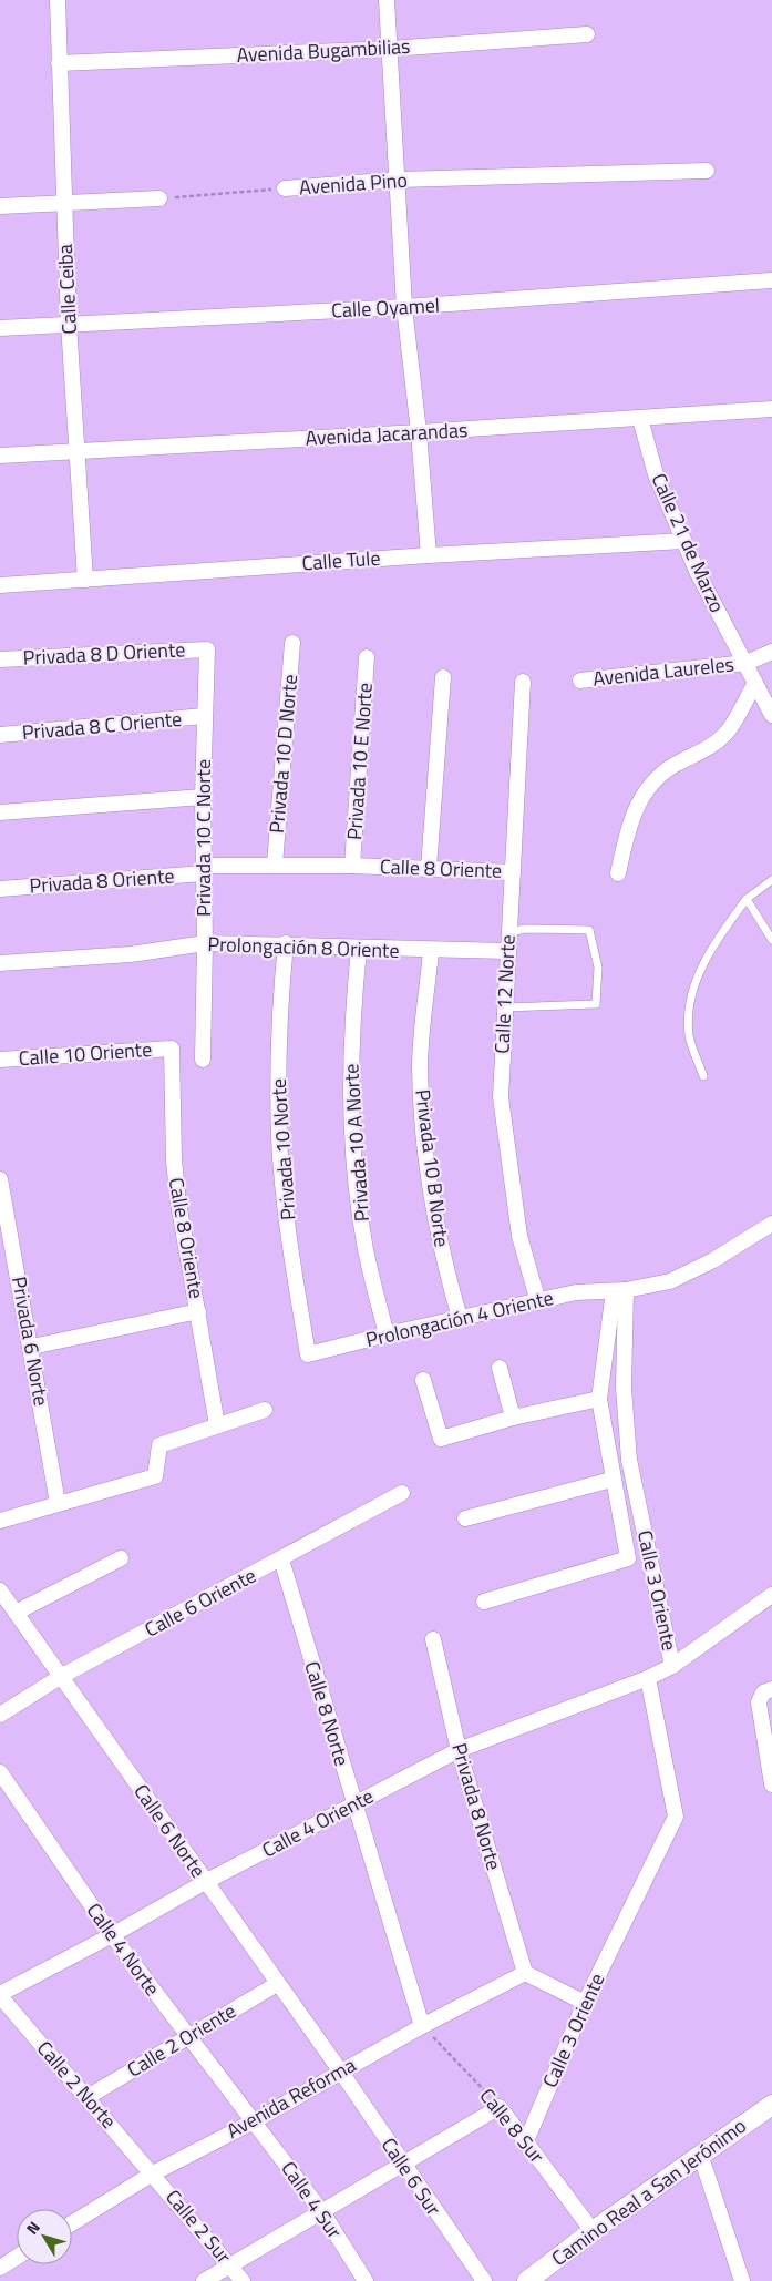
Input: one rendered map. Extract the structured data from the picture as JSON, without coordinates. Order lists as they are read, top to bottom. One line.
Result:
{"streets":{"street":["Avenida Bugambilias","Avenida Pino","Calle Ceiba","Calle Oyamel","Avenida Jacarandas","Calle 21 de Marzo","Calle Tule","Privada 8 D Oriente","Avenida Laureles","Privada 8 C Oriente","Privada 10 D Norte","Privada 10 E Norte","Privada 10 C Norte","Calle 8 Oriente","Privada 8 Oriente","Prolongación 8 Oriente","Calle 12 Norte","Calle 10 Oriente","Privada 10 A Norte","Privada 10 Norte","Privada 10 B Norte","Prolongación 4 Oriente","Privada 6 Norte","Calle 3 Oriente","Calle 6 Oriente","Calle 8 Norte","Privada 8 Norte","Calle 4 Oriente","Calle 6 Norte","Calle 4 Norte","Calle 2 Oriente","Calle 2 Norte","Avenida Reforma","Calle 8 Sur","Calle 6 Sur","Camino Real a San Jerónimo","Calle 4 Sur","Calle 2 Sur"]},"crossings":[["Avenida Bugambilias","Calle Ceiba"],["Calle Ceiba","Calle Oyamel"],["Calle Ceiba","Avenida Jacarandas"],["Calle Ceiba","Calle Tule"],["Avenida Jacarandas","Calle 21 de Marzo"],["Calle 21 de Marzo","Calle Tule"],["Calle 21 de Marzo","Avenida Laureles"],["Privada 8 D Oriente","Privada 10 C Norte"],["Privada 8 C Oriente","Privada 10 C Norte"],["Privada 10 D Norte","Calle 8 Oriente"],["Privada 10 E Norte","Calle 8 Oriente"],["Privada 10 C Norte","Calle 8 Oriente"],["Privada 10 C Norte","Privada 8 Oriente"],["Privada 10 C Norte","Prolongación 8 Oriente"],["Calle 8 Oriente","Privada 8 Oriente"],["Calle 8 Oriente","Calle 12 Norte"],["Calle 8 Oriente","Calle 10 Oriente"],["Prolongación 8 Oriente","Calle 12 Norte"],["Prolongación 8 Oriente","Privada 10 A Norte"],["Prolongación 8 Oriente","Privada 10 Norte"],["Prolongación 8 Oriente","Privada 10 B Norte"],["Calle 12 Norte","Prolongación 4 Oriente"],["Privada 10 A Norte","Prolongación 4 Oriente"],["Privada 10 Norte","Prolongación 4 Oriente"],["Privada 10 B Norte","Prolongación 4 Oriente"],["Prolongación 4 Oriente","Calle 3 Oriente"],["Calle 3 Oriente","Calle 4 Oriente"],["Calle 3 Oriente","Calle 8 Sur"],["Calle 6 Oriente","Calle 8 Norte"],["Calle 6 Oriente","Calle 6 Norte"],["Calle 8 Norte","Calle 4 Oriente"],["Calle 8 Norte","Avenida Reforma"],["Calle 8 Norte","Calle 8 Sur"],["Privada 8 Norte","Calle 4 Oriente"],["Privada 8 Norte","Avenida Reforma"],["Calle 4 Oriente","Calle 6 Norte"],["Calle 4 Oriente","Calle 4 Norte"],["Calle 4 Oriente","Calle 2 Norte"],["Calle 6 Norte","Calle 2 Oriente"],["Calle 6 Norte","Avenida Reforma"],["Calle 6 Norte","Calle 6 Sur"],["Calle 4 Norte","Calle 2 Oriente"],["Calle 4 Norte","Avenida Reforma"],["Calle 4 Norte","Calle 4 Sur"],["Calle 2 Oriente","Calle 2 Norte"],["Calle 2 Norte","Avenida Reforma"],["Calle 2 Norte","Calle 2 Sur"],["Avenida Reforma","Calle 8 Sur"],["Avenida Reforma","Calle 6 Sur"],["Avenida Reforma","Calle 4 Sur"],["Avenida Reforma","Calle 2 Sur"],["Calle 8 Sur","Camino Real a San Jerónimo"]],"north":"top left"}
